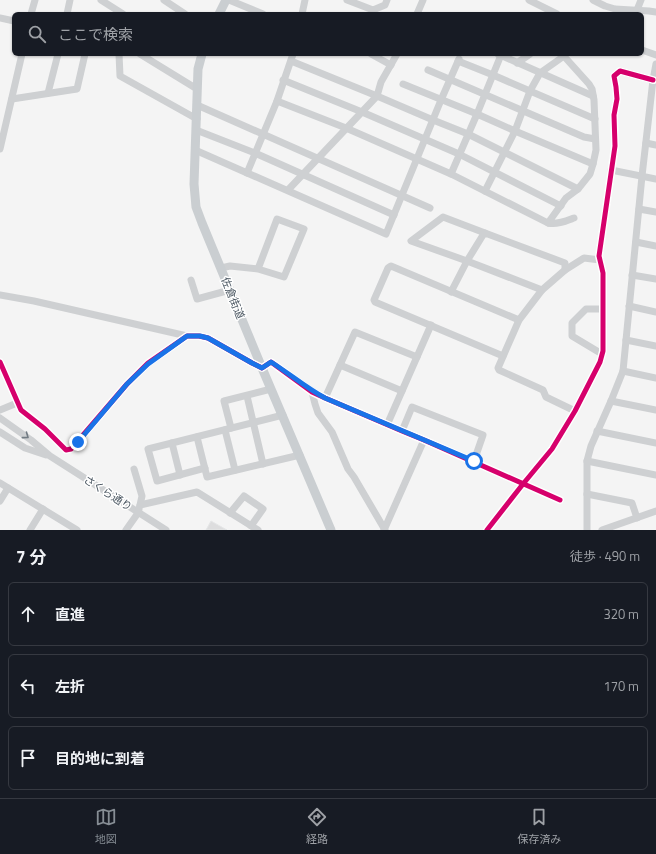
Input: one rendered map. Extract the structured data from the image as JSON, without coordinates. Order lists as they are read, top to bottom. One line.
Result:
{"streets":{"main road":["佐倉街道"],"street":["さくら通り"]},"page":{"search":"ここで検索","heading":["7 分","徒歩 · 490 m"],"list":[["直進","320 m"],["左折","170 m"],"目的地に到着"],"nav":["地図","経路","保存済み"]}}
